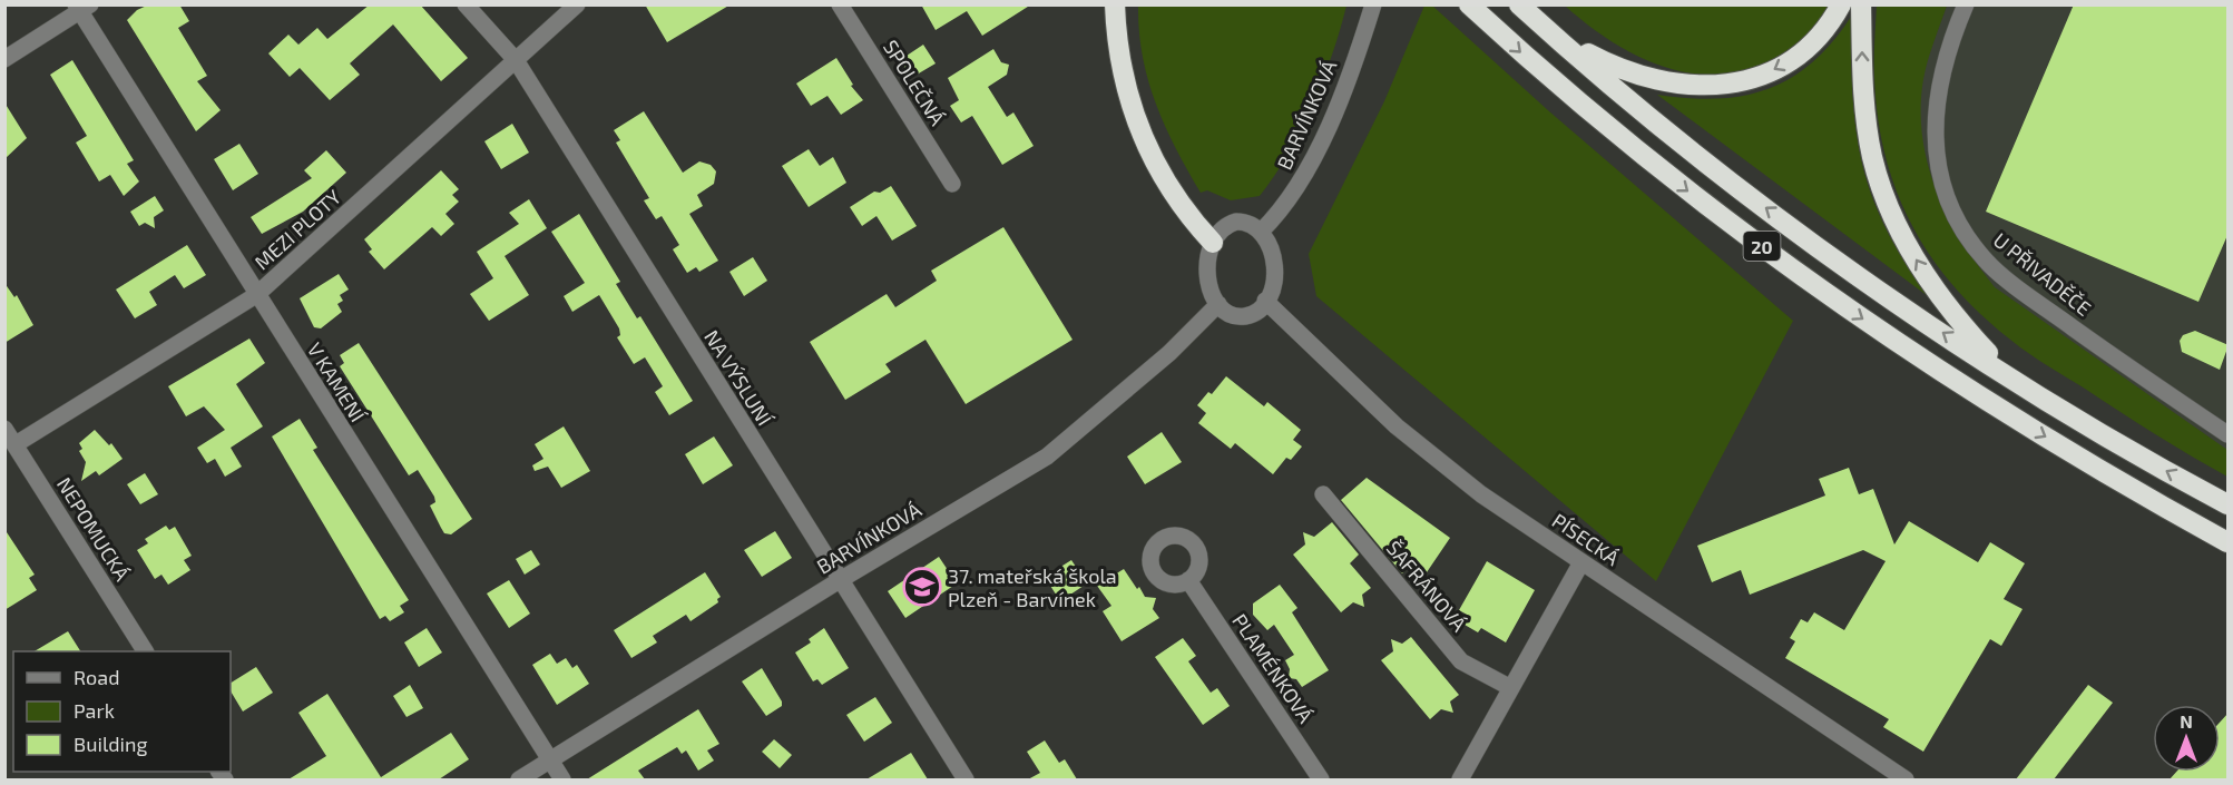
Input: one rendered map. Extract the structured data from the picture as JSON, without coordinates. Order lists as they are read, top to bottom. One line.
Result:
{"streets":{"highway":["20"],"street":["SPOLEČNÁ","BARVÍNKOVÁ","MEZI PLOTY","U PŘIVADĚČE","NA VÝSLUNÍ","V KAMENÍ","NEPOMUCKÁ","PÍSECKÁ","ŠAFRÁNOVÁ","PLAMÉNKOVÁ"]},"crossings":[["BARVÍNKOVÁ","NA VÝSLUNÍ"],["BARVÍNKOVÁ","V KAMENÍ"],["BARVÍNKOVÁ","PÍSECKÁ"],["MEZI PLOTY","NA VÝSLUNÍ"],["MEZI PLOTY","V KAMENÍ"],["MEZI PLOTY","NEPOMUCKÁ"]],"places":{"school or university":["37. mateřská škola Plzeň - Barvínek"]},"legend":["Road","Park","Building"],"north":"top"}
